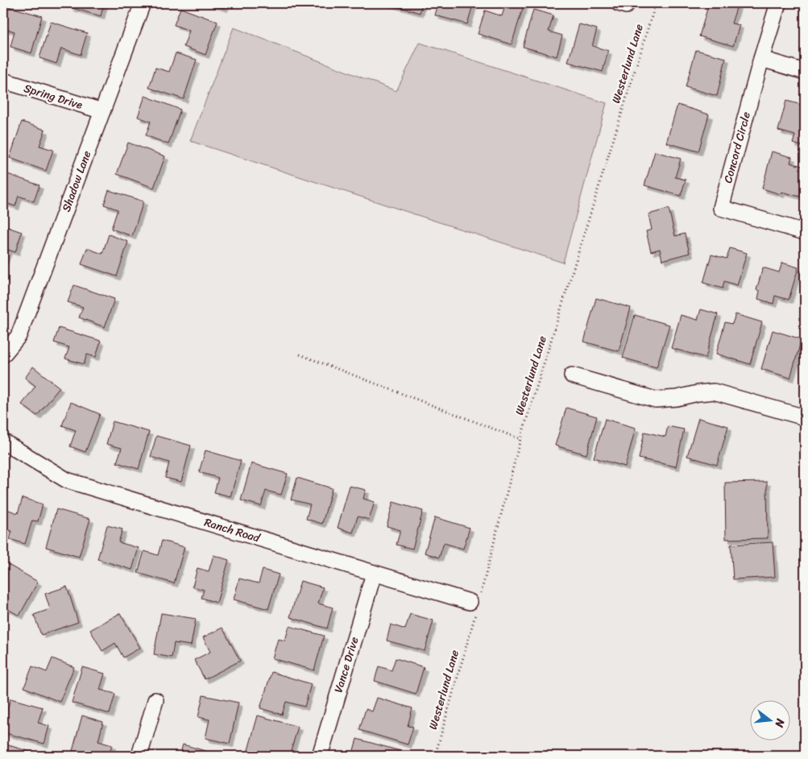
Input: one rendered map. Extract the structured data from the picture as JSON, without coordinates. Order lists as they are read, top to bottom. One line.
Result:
{"streets":{"street":["Spring Drive","Concord Circle","Shadow Lane","Ranch Road","Vance Drive"],"path":["Westerlund Lane"]},"crossings":[["Westerlund Lane","Ranch Road"],["Spring Drive","Shadow Lane"],["Ranch Road","Vance Drive"]],"north":"right"}
